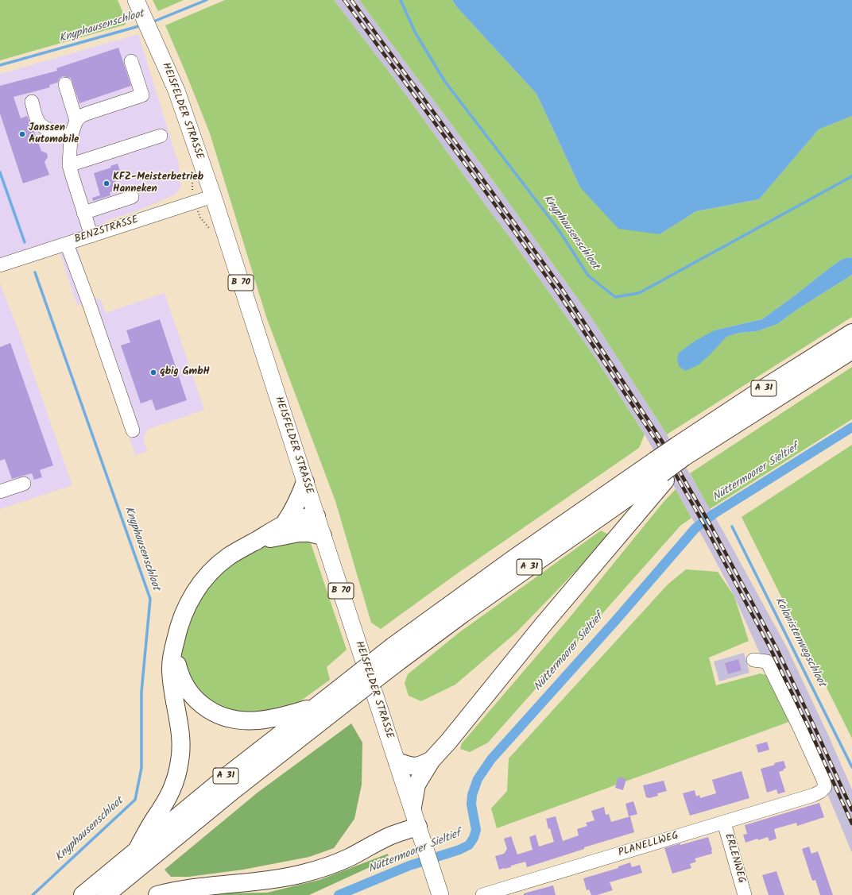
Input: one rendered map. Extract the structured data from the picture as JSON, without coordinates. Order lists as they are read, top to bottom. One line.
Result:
{"streets":{"highway":["A 31"],"main road":["HEISFELDER STRASSE","B 70"],"street":["BENZSTRASSE","PLANELLWEG","ERLENWEG"]},"crossings":[["HEISFELDER STRASSE","BENZSTRASSE"],["PLANELLWEG","ERLENWEG"]],"water":["Knyphausenschloot","Nüttermoorer Sieltief","Kolonistenwegschloot"],"places":["Janssen Automobile","KFZ-Meisterbetrieb Hanneken","qbig GmbH"]}
